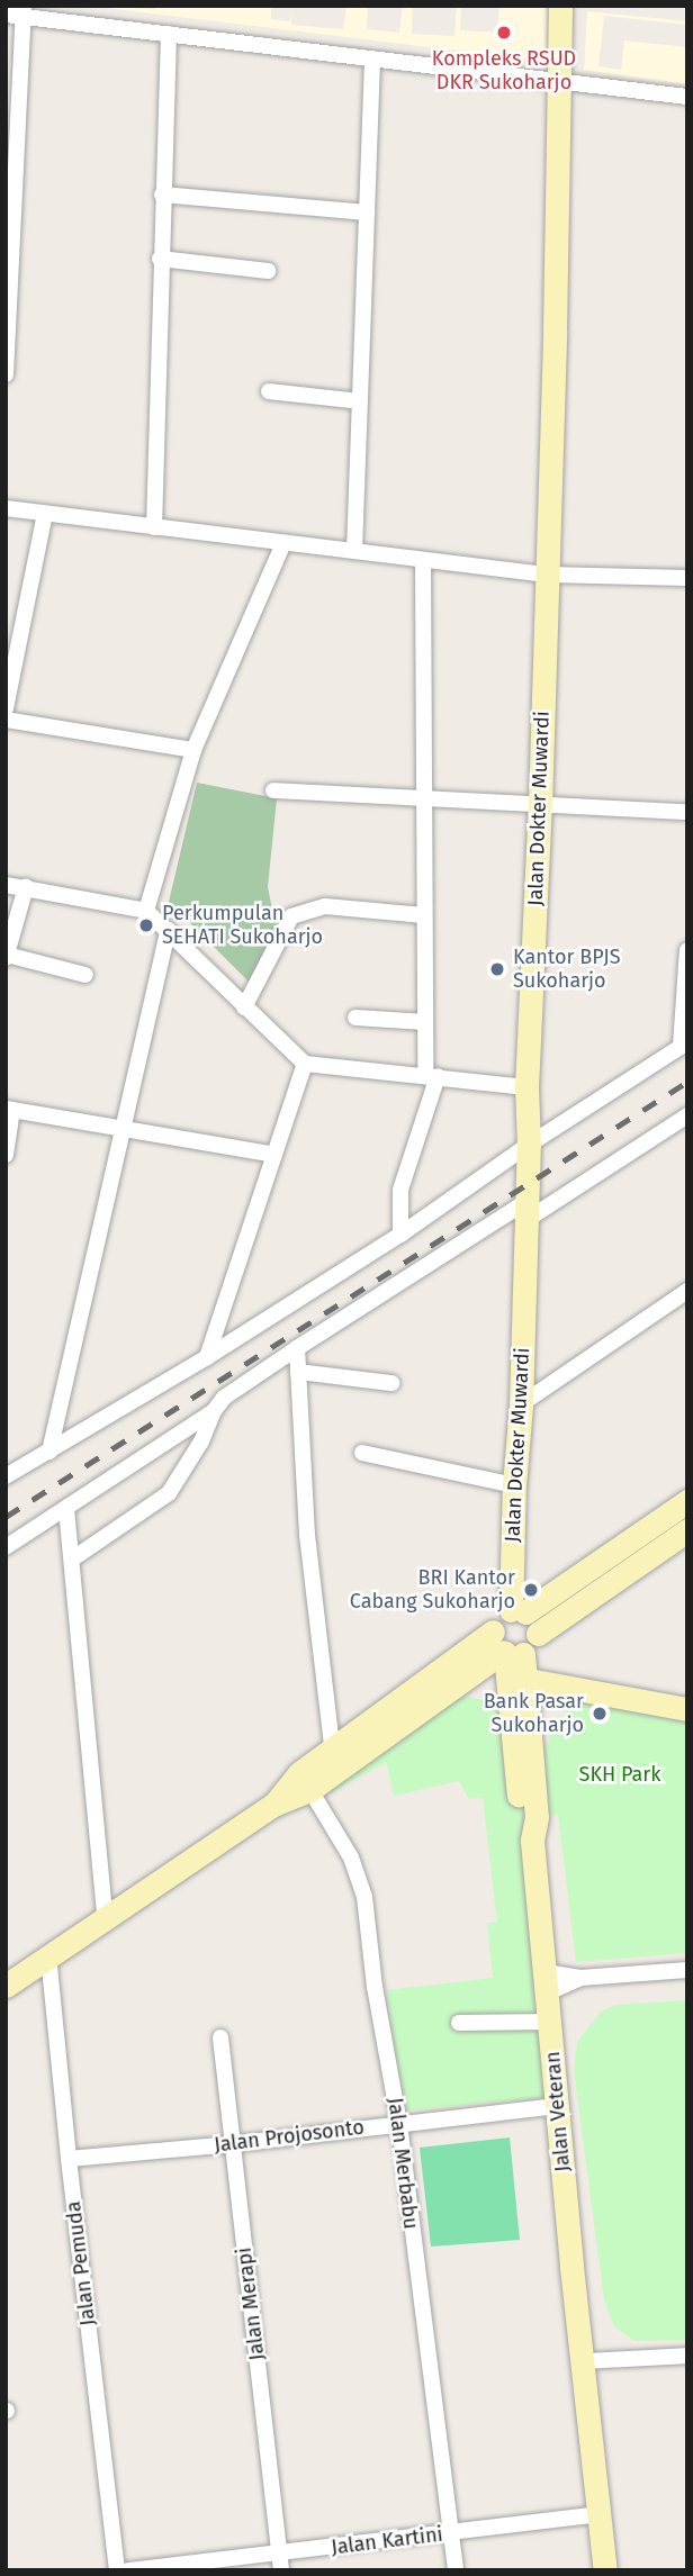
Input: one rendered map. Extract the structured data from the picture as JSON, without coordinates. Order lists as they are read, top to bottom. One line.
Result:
{"streets":{"main road":["Jalan Dokter Muwardi","Jalan Veteran"],"street":["Jalan Projosonto","Jalan Merbabu","Jalan Pemuda","Jalan Merapi","Jalan Kartini"]},"crossings":[["Jalan Veteran","Jalan Projosonto"],["Jalan Veteran","Jalan Kartini"],["Jalan Projosonto","Jalan Merbabu"],["Jalan Projosonto","Jalan Pemuda"],["Jalan Projosonto","Jalan Merapi"],["Jalan Merbabu","Jalan Kartini"],["Jalan Merapi","Jalan Kartini"]],"parks":["SKH Park"],"places":["Kompleks RSUD DKR Sukoharjo","Perkumpulan SEHATI Sukoharjo","Kantor BPJS Sukoharjo","BRI Kantor Cabang Sukoharjo","Bank Pasar Sukoharjo"]}
